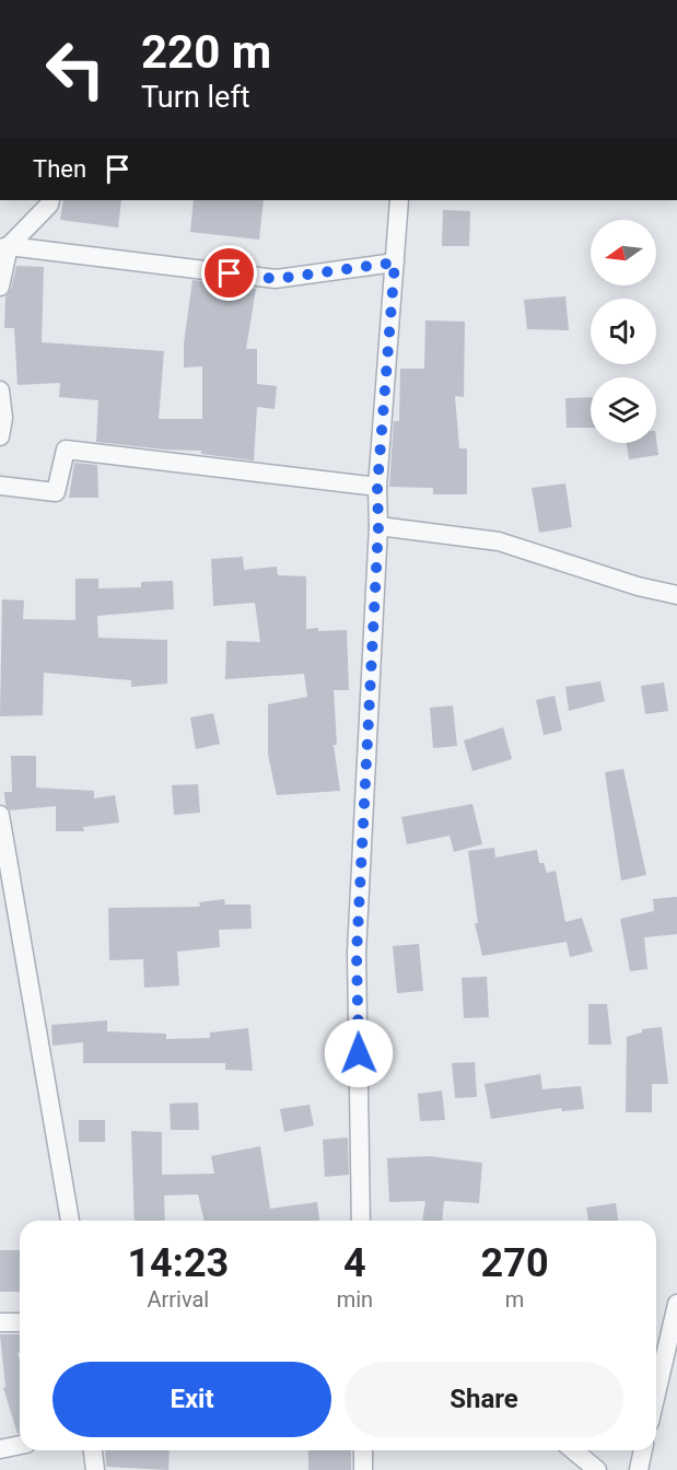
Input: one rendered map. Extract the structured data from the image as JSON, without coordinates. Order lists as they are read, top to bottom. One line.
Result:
{"north":"left","page":{"turn":["220 m","Turn left"],"then":"Then","eta":["14:23","Arrival","4","min","270","m"],"buttons":["Exit","Share"]}}
